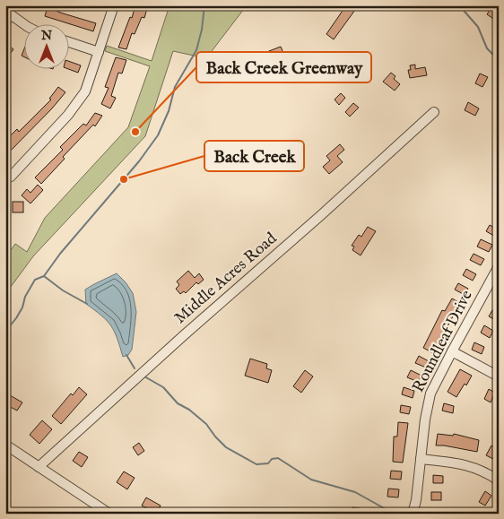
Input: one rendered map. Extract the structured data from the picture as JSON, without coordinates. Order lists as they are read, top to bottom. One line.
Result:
{"streets":{"street":["Middle Acres Road","Roundleaf Drive"]},"places":["Back Creek Greenway","Back Creek"],"north":"top"}
